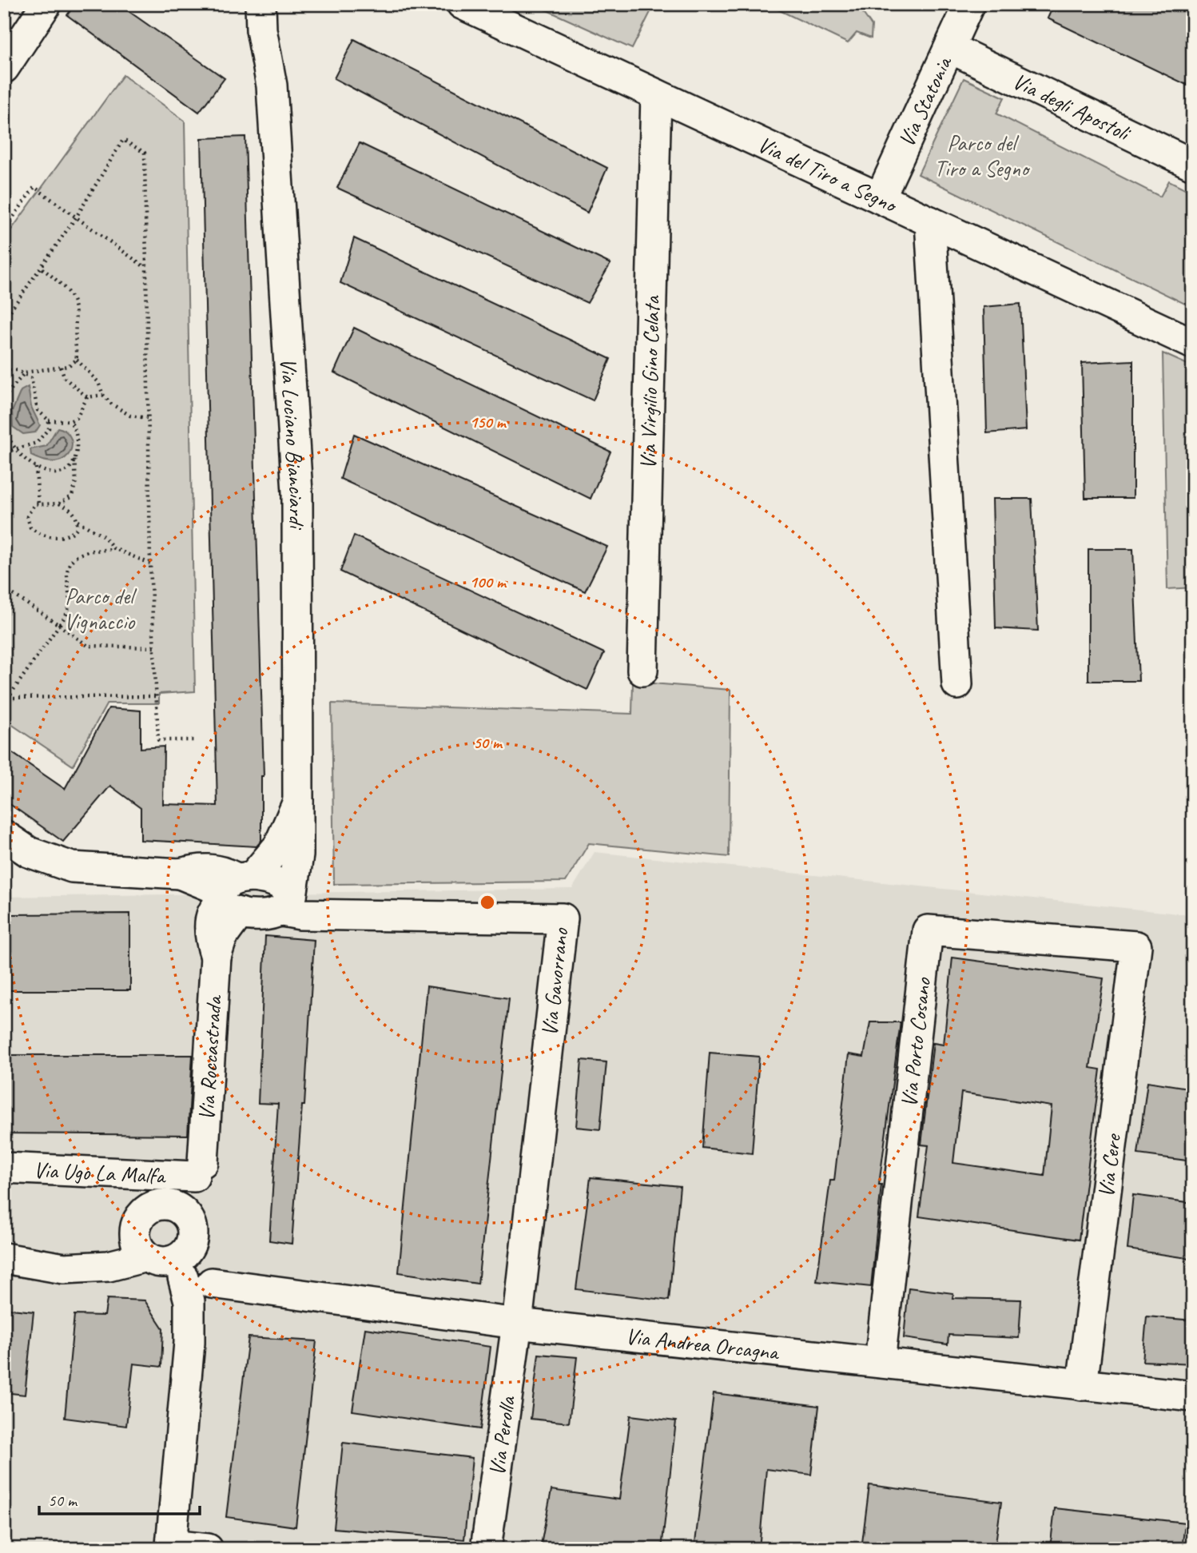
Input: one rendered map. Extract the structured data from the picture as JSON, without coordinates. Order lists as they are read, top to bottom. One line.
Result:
{"streets":{"street":["Via Statonia","Via degli Apostoli","Via del Tiro a Segno","Via Virgilio Gino Celata","Via Luciano Bianciardi","Via Gavorrano","Via Porto Cosano","Via Roccastrada","Via Cere","Via Ugo La Malfa","Via Andrea Orcagna","Via Perolla"]},"crossings":[["Via Statonia","Via degli Apostoli"],["Via Statonia","Via del Tiro a Segno"],["Via del Tiro a Segno","Via Virgilio Gino Celata"],["Via Luciano Bianciardi","Via Gavorrano"],["Via Luciano Bianciardi","Via Roccastrada"],["Via Gavorrano","Via Andrea Orcagna"],["Via Gavorrano","Via Perolla"],["Via Porto Cosano","Via Cere"],["Via Porto Cosano","Via Andrea Orcagna"],["Via Roccastrada","Via Ugo La Malfa"],["Via Roccastrada","Via Andrea Orcagna"],["Via Cere","Via Andrea Orcagna"],["Via Andrea Orcagna","Via Perolla"]],"parks":["Parco del Tiro a Segno","Parco del Vignaccio"],"scale_bar":"50 m","rings":["150 m","100 m","50 m"]}
